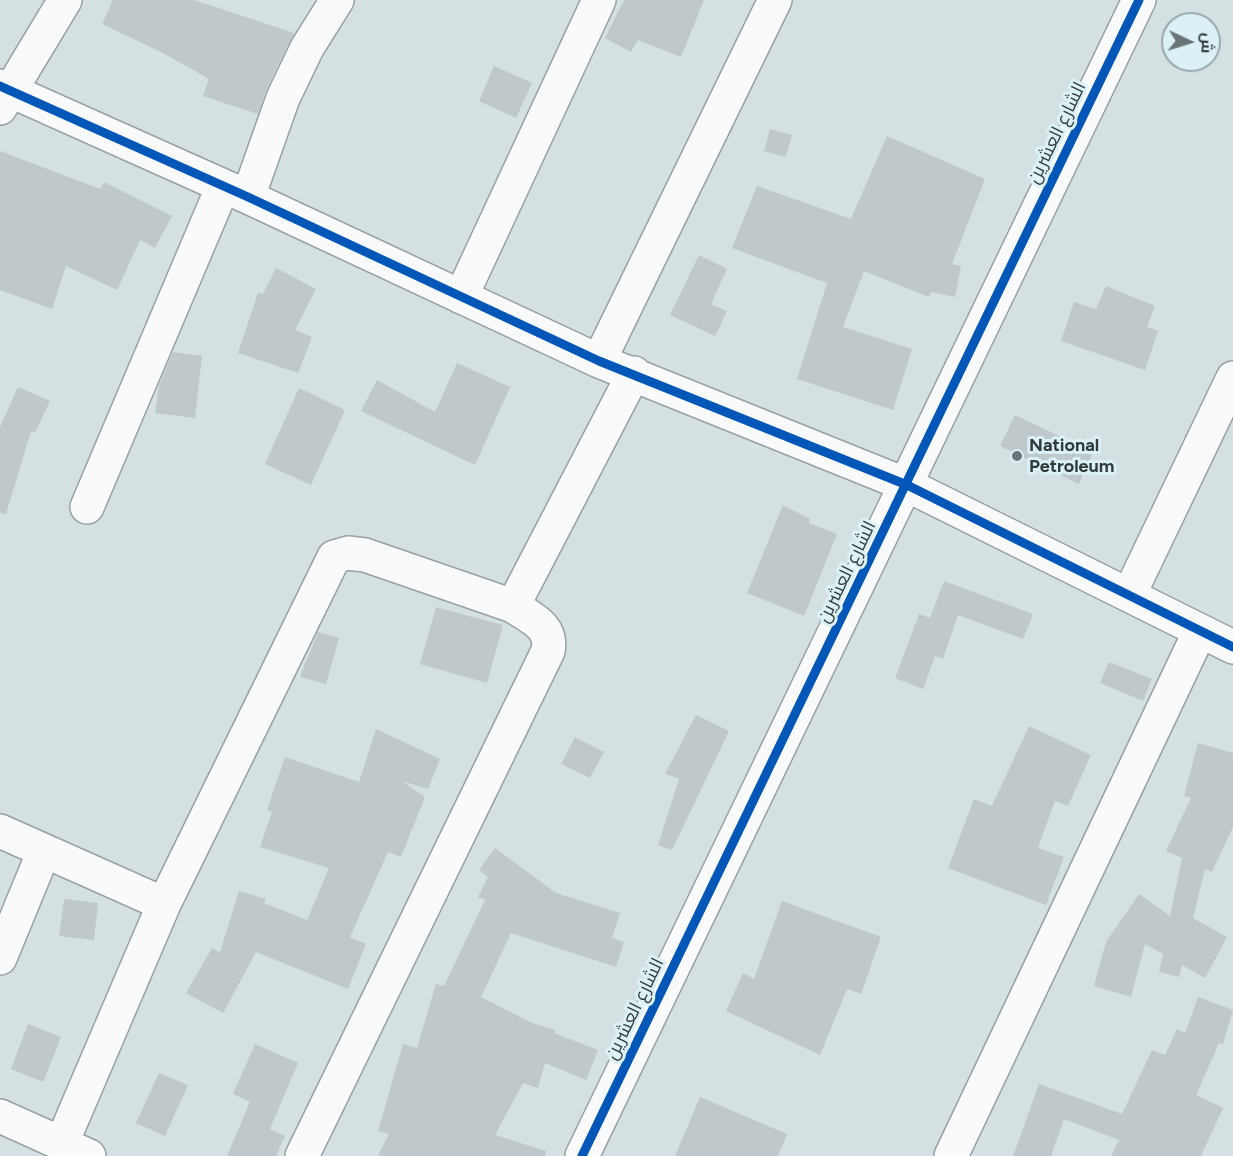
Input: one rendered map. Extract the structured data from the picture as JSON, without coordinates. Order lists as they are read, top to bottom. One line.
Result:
{"streets":{"street":["الشارع العشرين"]},"places":["National Petroleum"],"north":"right"}
